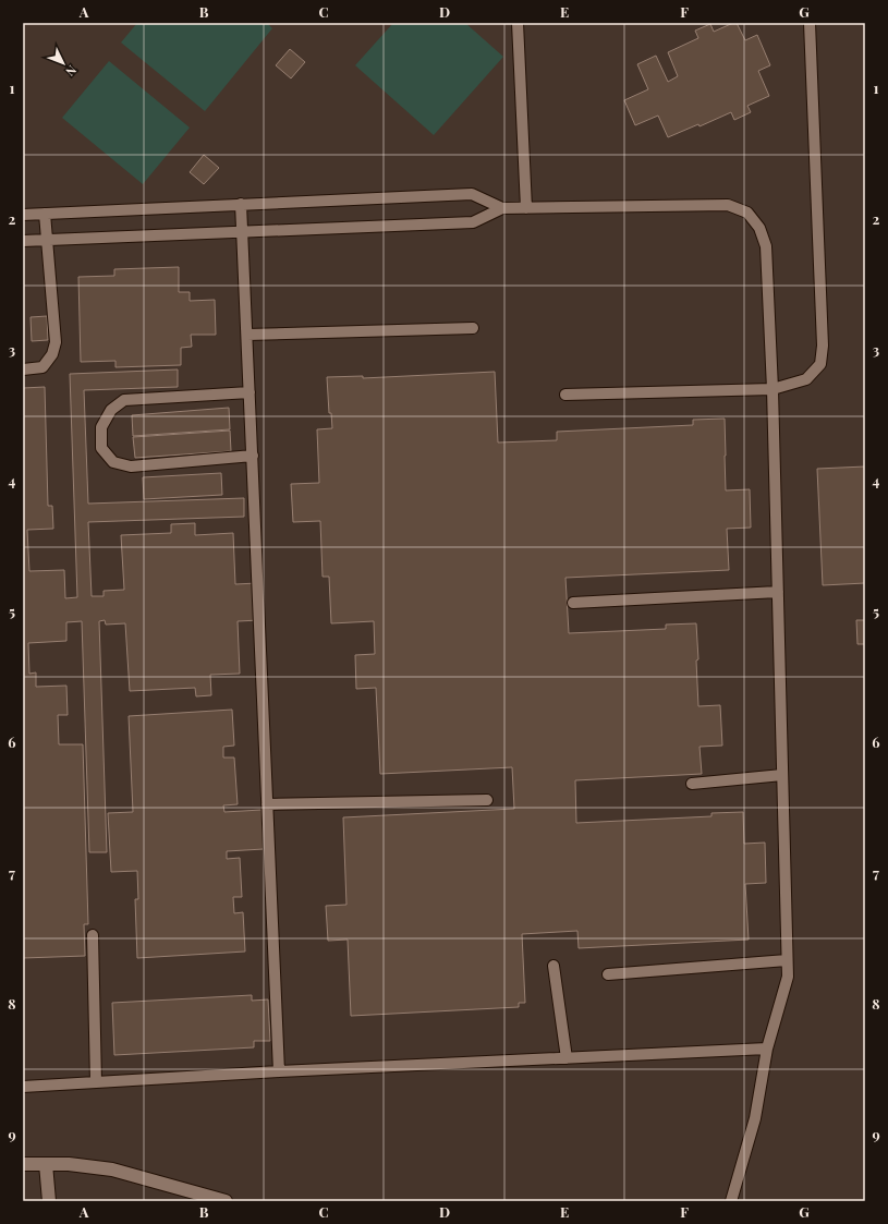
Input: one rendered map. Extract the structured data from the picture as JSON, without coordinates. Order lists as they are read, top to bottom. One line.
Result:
{"north":"bottom right","grid":{"columns":["A","B","C","D","E","F","G"],"rows":["1","2","3","4","5","6","7","8","9"]}}
